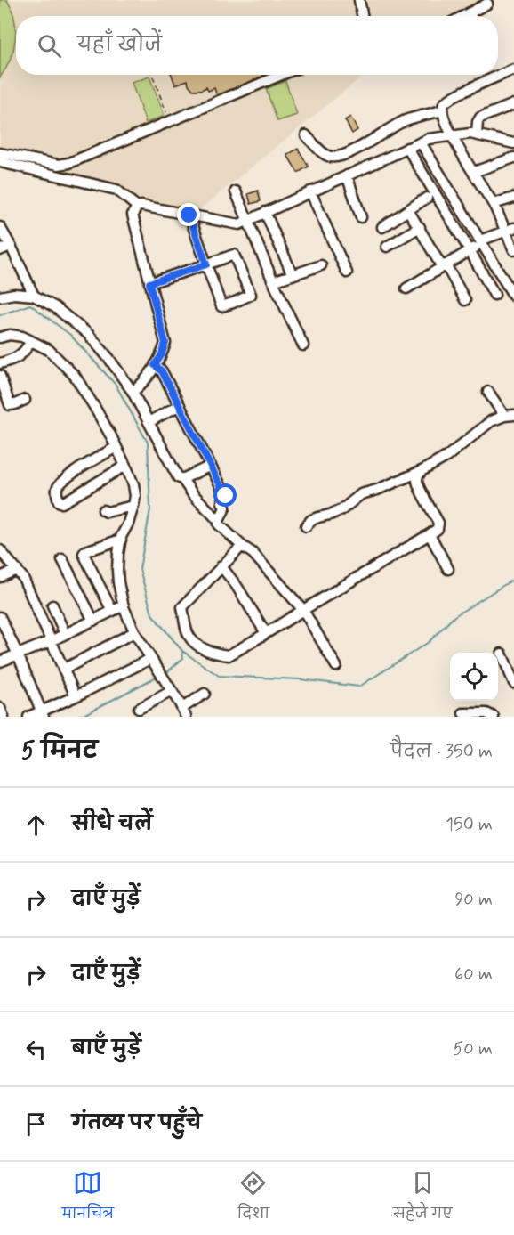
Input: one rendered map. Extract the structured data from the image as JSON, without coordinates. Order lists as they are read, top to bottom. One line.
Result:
{"page":{"search":"यहाँ खोजें","heading":["5 मिनट","पैदल · 350 m"],"list":[["सीधे चलें","150 m"],["दाएँ मुड़ें","90 m"],["दाएँ मुड़ें","60 m"],["बाएँ मुड़ें","50 m"],"गंतव्य पर पहुँचे"],"nav":["मानचित्र","दिशा","सहेजे गए"]}}
